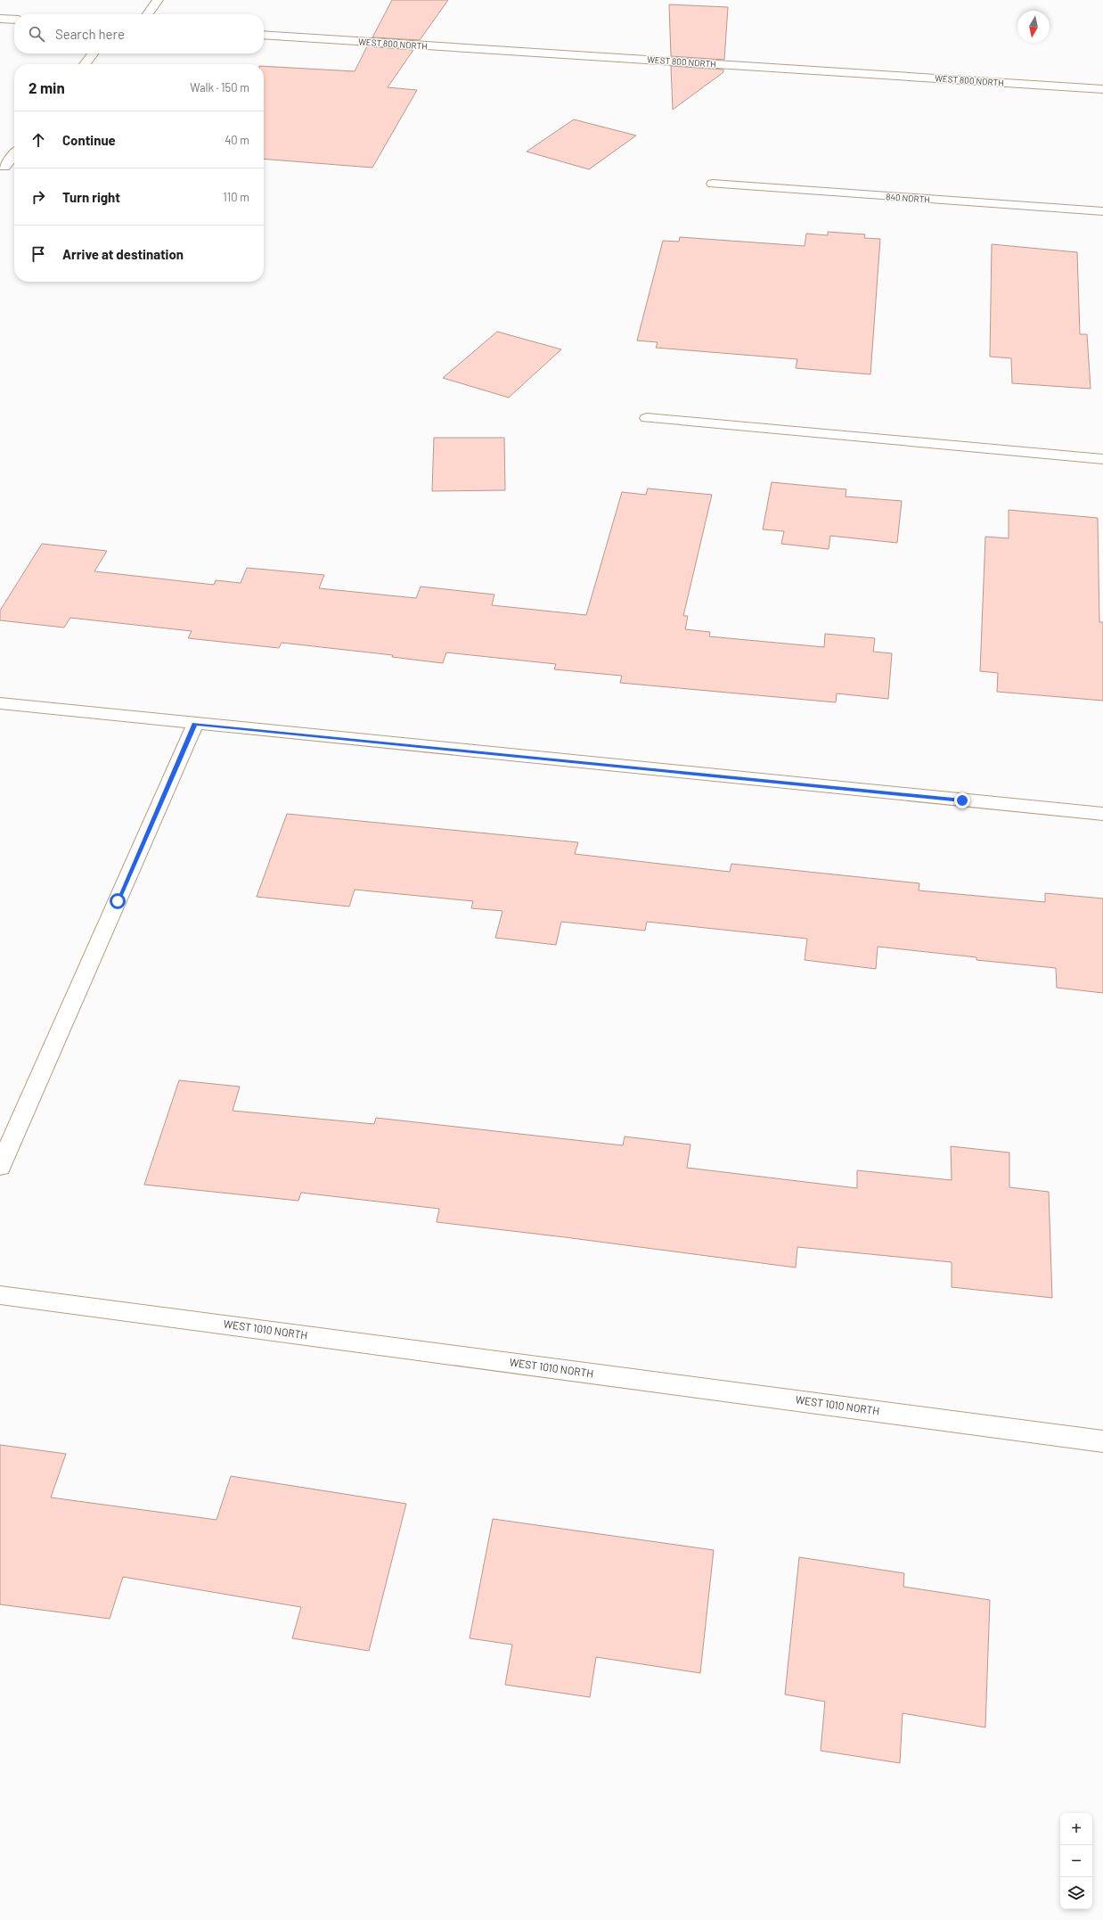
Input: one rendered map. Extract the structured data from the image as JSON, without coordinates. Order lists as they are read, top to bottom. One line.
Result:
{"streets":{"street":["WEST 800 NORTH","840 NORTH","WEST 1010 NORTH"]},"north":"bottom","page":{"search":"Search here","heading":["2 min","Walk · 150 m"],"list":[["Continue","40 m"],["Turn right","110 m"],"Arrive at destination"],"map_buttons":["+","−"]}}
